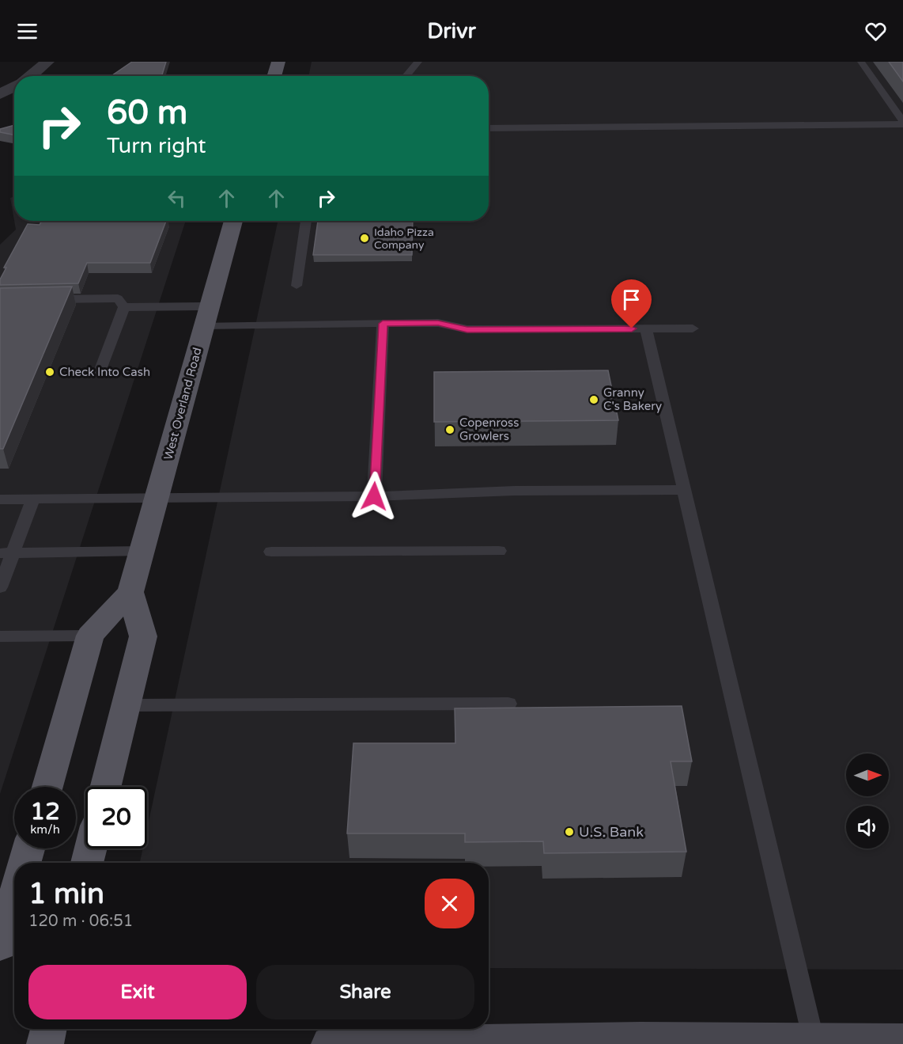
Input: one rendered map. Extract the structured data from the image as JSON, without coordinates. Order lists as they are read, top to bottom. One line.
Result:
{"streets":{"main road":["West Overland Road"]},"places":["Idaho Pizza Company","Check Into Cash","Granny C's Bakery","Copenross Growlers","U.S. Bank"],"north":"right","page":{"header":"Drivr","turn":["60 m","Turn right"],"speed":"12 km/h","limit":"20","heading":["1 min","120 m · 06:51"],"buttons":["Exit","Share"]}}
